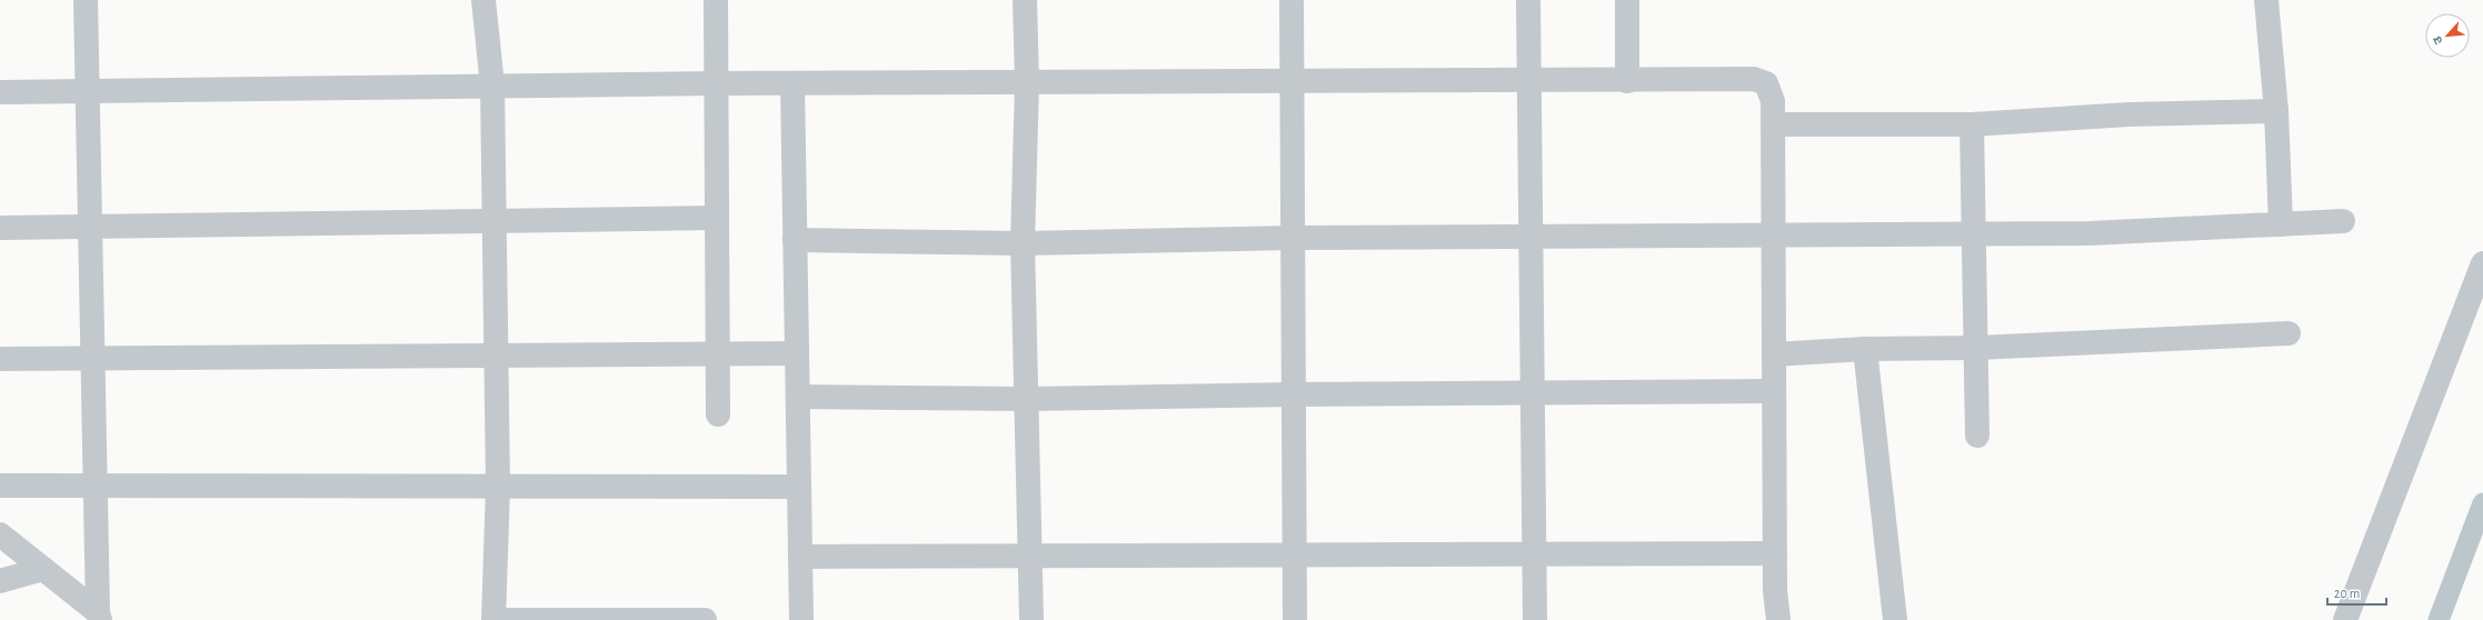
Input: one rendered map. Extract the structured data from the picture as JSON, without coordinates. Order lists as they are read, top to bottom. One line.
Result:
{"scale_bar":"20 m","north":"bottom left"}
